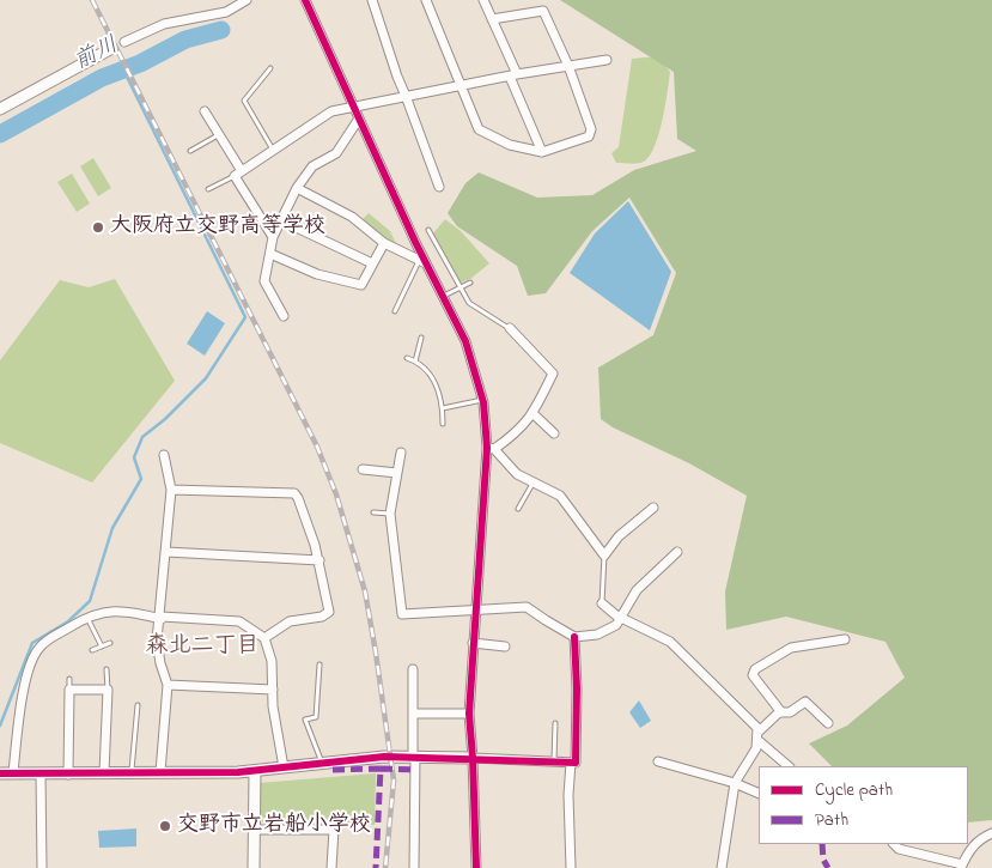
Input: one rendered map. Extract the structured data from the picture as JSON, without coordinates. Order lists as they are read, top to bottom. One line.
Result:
{"districts":["森北二丁目"],"water":["前川"],"places":["大阪府立交野高等学校","交野市立岩船小学校"],"legend":["Cycle path","Path"]}
